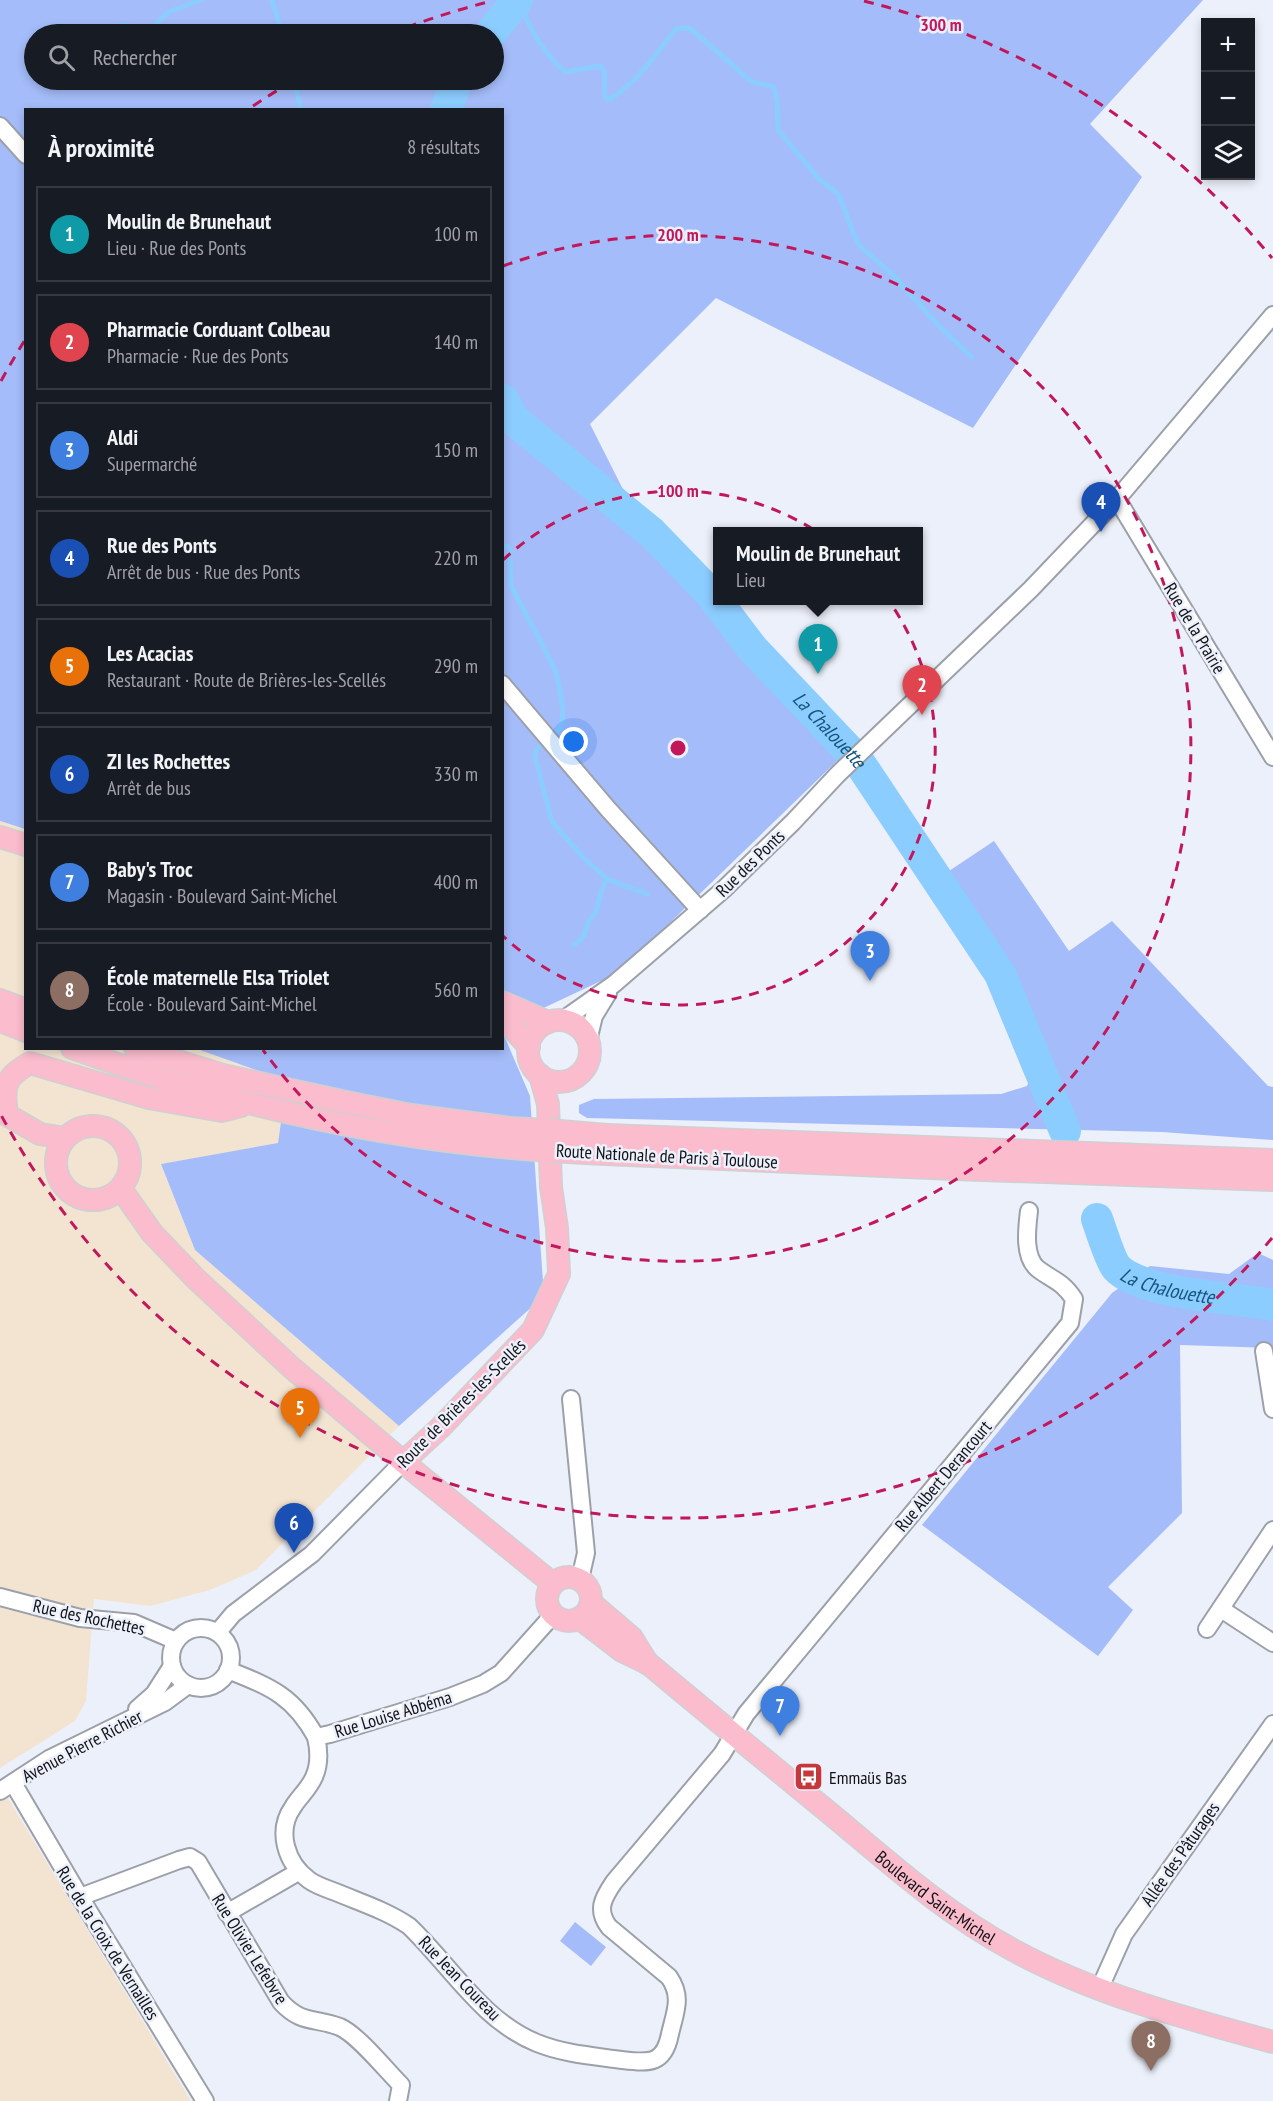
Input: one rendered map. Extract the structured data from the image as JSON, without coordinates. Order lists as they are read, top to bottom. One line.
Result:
{"streets":{"main road":["Route Nationale de Paris à Toulouse","Route de Brières-les-Scellés","Boulevard Saint-Michel"],"street":["Rue de la Prairie","Rue des Ponts","Rue Albert Derancourt","Rue des Rochettes","Rue Louise Abbéma","Avenue Pierre Richier","Allée des Pâturages","Rue de la Croix de Vernailles","Rue Olivier Lefebvre","Rue Jean Coureau"]},"crossings":[["Rue de la Prairie","Rue des Ponts"],["Rue des Ponts","Route de Brières-les-Scellés"],["Route de Brières-les-Scellés","Rue des Rochettes"],["Route de Brières-les-Scellés","Rue Louise Abbéma"],["Route de Brières-les-Scellés","Avenue Pierre Richier"],["Rue Albert Derancourt","Boulevard Saint-Michel"],["Rue Albert Derancourt","Rue Jean Coureau"],["Rue des Rochettes","Rue Louise Abbéma"],["Rue des Rochettes","Avenue Pierre Richier"],["Rue Louise Abbéma","Avenue Pierre Richier"],["Rue Louise Abbéma","Boulevard Saint-Michel"],["Avenue Pierre Richier","Rue de la Croix de Vernailles"],["Allée des Pâturages","Boulevard Saint-Michel"],["Boulevard Saint-Michel","Rue Jean Coureau"],["Rue de la Croix de Vernailles","Rue Olivier Lefebvre"]],"water":["La Chalouette"],"places":{"bus stop":["Emmaüs Bas"]},"page":{"map_buttons":["+","−"],"search":"Rechercher","heading":["À proximité","8 résultats"],"list":[{"mark":"1","name":"Moulin de Brunehaut","note":"Lieu · Rue des Ponts","value":"100 m"},{"mark":"2","name":"Pharmacie Corduant Colbeau","note":"Pharmacie · Rue des Ponts","value":"140 m"},{"mark":"3","name":"Aldi","note":"Supermarché","value":"150 m"},{"mark":"4","name":"Rue des Ponts","note":"Arrêt de bus · Rue des Ponts","value":"220 m"},{"mark":"5","name":"Les Acacias","note":"Restaurant · Route de Brières-les-Scellés","value":"290 m"},{"mark":"6","name":"ZI les Rochettes","note":"Arrêt de bus","value":"330 m"},{"mark":"7","name":"Baby's Troc","note":"Magasin · Boulevard Saint-Michel","value":"400 m"},{"mark":"8","name":"École maternelle Elsa Triolet","note":"École · Boulevard Saint-Michel","value":"560 m"}],"pins":["4","1","2","3","5","6","7","8"],"popup":["Moulin de Brunehaut","Lieu"]},"rings":["300 m","200 m","100 m"]}
